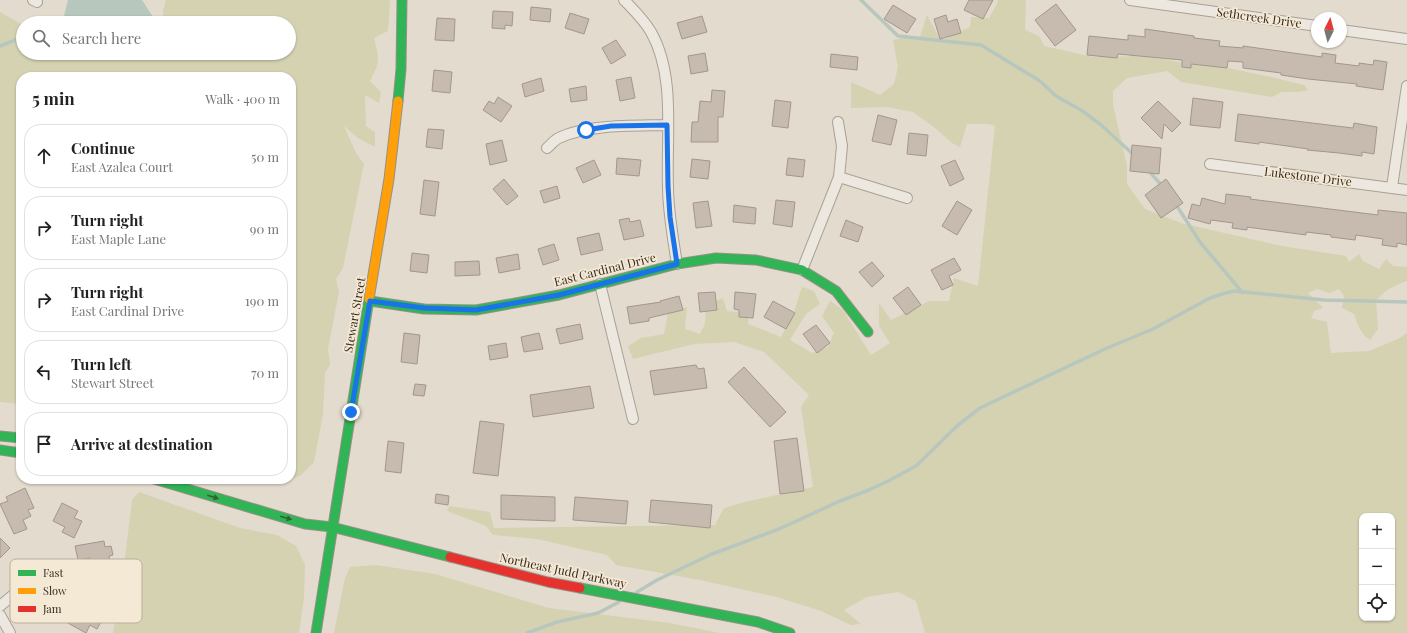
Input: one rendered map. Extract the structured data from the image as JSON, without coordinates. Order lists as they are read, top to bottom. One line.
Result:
{"streets":{"main road":["East Cardinal Drive","Stewart Street","Northeast Judd Parkway"],"street":["Sethcreek Drive","Lukestone Drive"]},"crossings":[["East Cardinal Drive","Stewart Street"],["Stewart Street","Northeast Judd Parkway"]],"legend":["Fast","Slow","Jam"],"north":"top","page":{"search":"Search here","heading":["5 min","Walk · 400 m"],"list":[["Continue","East Azalea Court","50 m"],["Turn right","East Maple Lane","90 m"],["Turn right","East Cardinal Drive","190 m"],["Turn left","Stewart Street","70 m"],"Arrive at destination"],"map_buttons":["+","−"]}}
